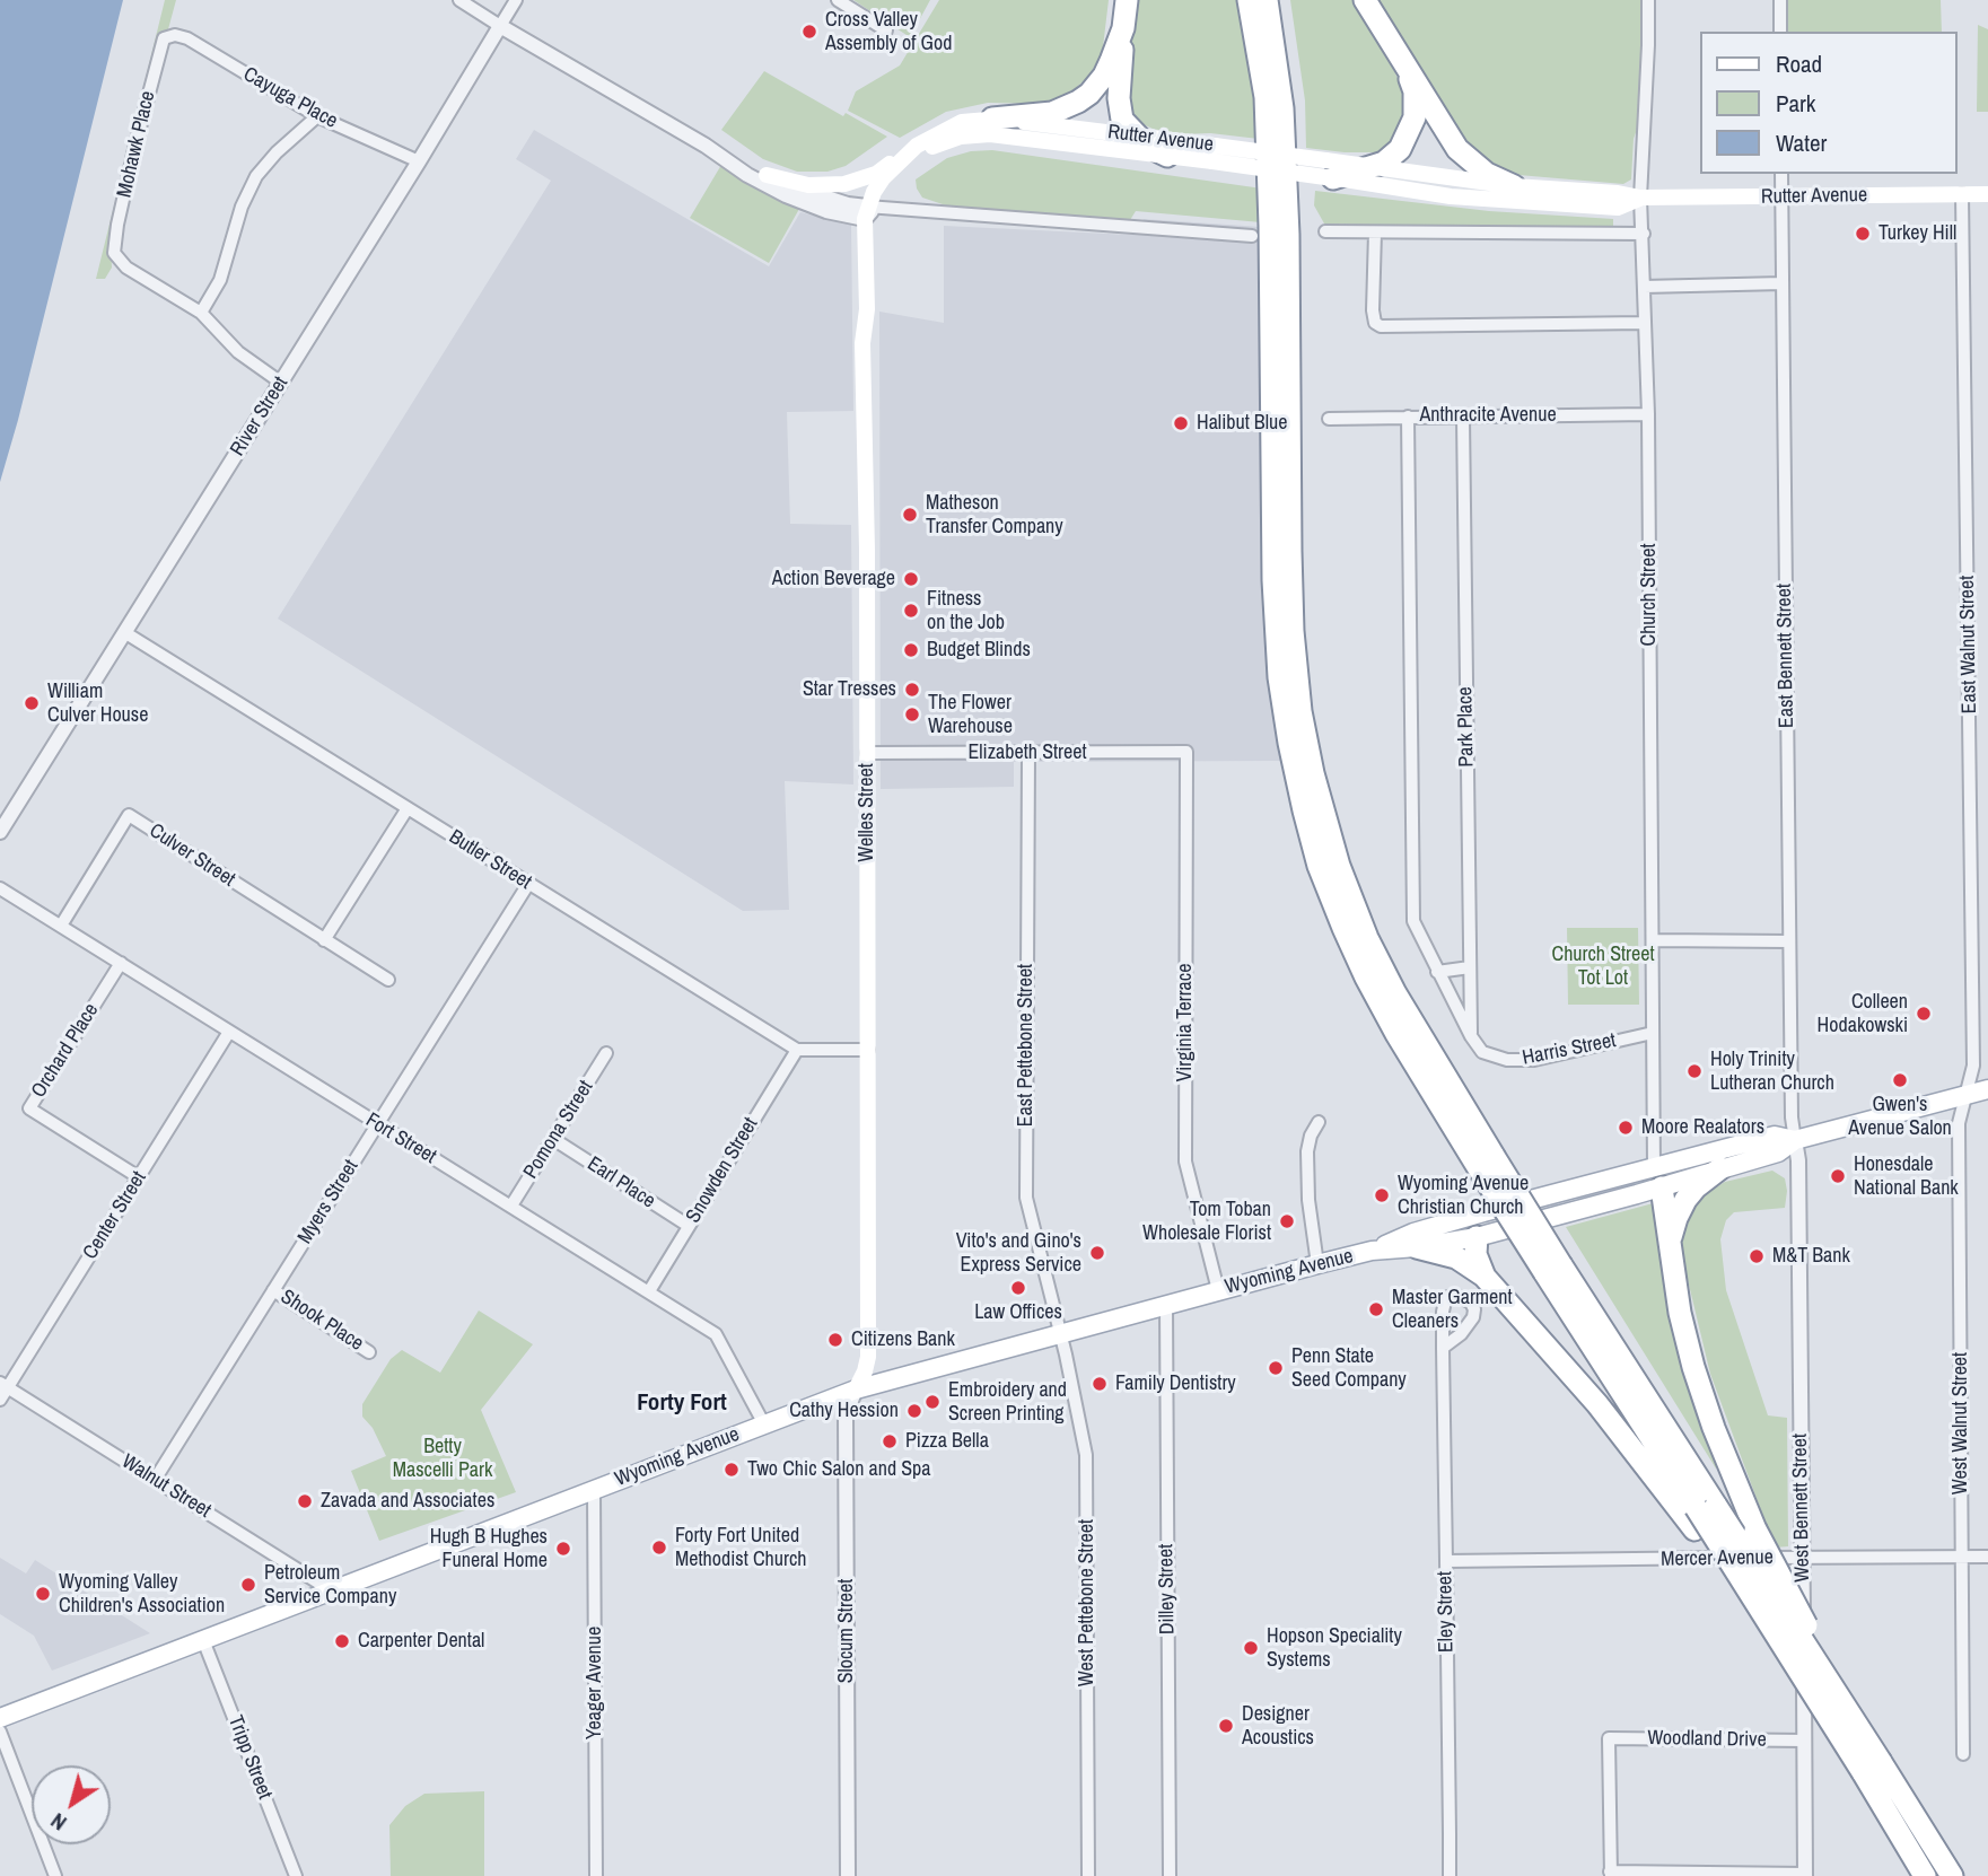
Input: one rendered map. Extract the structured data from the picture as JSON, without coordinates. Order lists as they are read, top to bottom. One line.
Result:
{"streets":{"main road":["Rutter Avenue","Welles Street","Wyoming Avenue"],"street":["Cayuga Place","Mohawk Place","Anthracite Avenue","River Street","Church Street","East Walnut Street","East Bennett Street","Park Place","Elizabeth Street","Culver Street","Butler Street","Virginia Terrace","East Pettebone Street","Harris Street","Orchard Place","Pomona Street","Fort Street","Snowden Street","Earl Place","Myers Street","Center Street","Shook Place","West Walnut Street","Walnut Street","West Bennett Street","Mercer Avenue","Dilley Street","West Pettebone Street","Eley Street","Slocum Street","Yeager Avenue","Woodland Drive","Tripp Street"]},"crossings":[["Cayuga Place","Mohawk Place"],["Cayuga Place","River Street"],["Rutter Avenue","Church Street"],["Rutter Avenue","East Walnut Street"],["Rutter Avenue","East Bennett Street"],["Rutter Avenue","Welles Street"],["Anthracite Avenue","Church Street"],["Anthracite Avenue","Park Place"],["Anthracite Avenue","Harris Street"],["River Street","Butler Street"],["Church Street","Harris Street"],["Church Street","Wyoming Avenue"],["East Walnut Street","Wyoming Avenue"],["East Walnut Street","West Walnut Street"],["East Bennett Street","Wyoming Avenue"],["East Bennett Street","West Bennett Street"],["Park Place","Harris Street"],["Elizabeth Street","Welles Street"],["Elizabeth Street","Virginia Terrace"],["Elizabeth Street","East Pettebone Street"],["Welles Street","Wyoming Avenue"],["Welles Street","Slocum Street"],["Culver Street","Fort Street"],["Butler Street","Snowden Street"],["Butler Street","Myers Street"],["Virginia Terrace","Wyoming Avenue"],["East Pettebone Street","Wyoming Avenue"],["East Pettebone Street","West Pettebone Street"],["Orchard Place","Fort Street"],["Orchard Place","Center Street"],["Pomona Street","Fort Street"],["Pomona Street","Earl Place"],["Fort Street","Snowden Street"],["Fort Street","Myers Street"],["Fort Street","Center Street"],["Fort Street","Wyoming Avenue"],["Snowden Street","Earl Place"],["Myers Street","Shook Place"],["Myers Street","Walnut Street"],["Center Street","Walnut Street"],["Wyoming Avenue","West Walnut Street"],["Wyoming Avenue","Walnut Street"],["Wyoming Avenue","West Bennett Street"],["Wyoming Avenue","Dilley Street"],["Wyoming Avenue","West Pettebone Street"],["Wyoming Avenue","Slocum Street"],["Wyoming Avenue","Yeager Avenue"],["Wyoming Avenue","Tripp Street"],["West Walnut Street","Mercer Avenue"],["West Bennett Street","Mercer Avenue"],["West Bennett Street","Woodland Drive"],["Mercer Avenue","Eley Street"]],"districts":["Forty Fort"],"parks":["Church Street Tot Lot","Betty Mascelli Park"],"places":["Cross Valley Assembly of God","Turkey Hill","Halibut Blue","Matheson Transfer Company","Action Beverage","Fitness on the Job","Budget Blinds","Star Tresses","William Culver House","The Flower Warehouse","Colleen Hodakowski","Holy Trinity Lutheran Church","Gwen's Avenue Salon","Moore Realators","Honesdale National Bank","Wyoming Avenue Christian Church","Tom Toban Wholesale Florist","Vito's and Gino's Express Service","M&T Bank","Law Offices","Master Garment Cleaners","Citizens Bank","Penn State Seed Company","Family Dentistry","Embroidery and Screen Printing","Cathy Hession","Pizza Bella","Two Chic Salon and Spa","Zavada and Associates","Forty Fort United Methodist Church","Hugh B Hughes Funeral Home","Petroleum Service Company","Wyoming Valley Children's Association","Carpenter Dental","Hopson Speciality Systems","Designer Acoustics"],"legend":["Road","Park","Water"],"north":"bottom left"}
